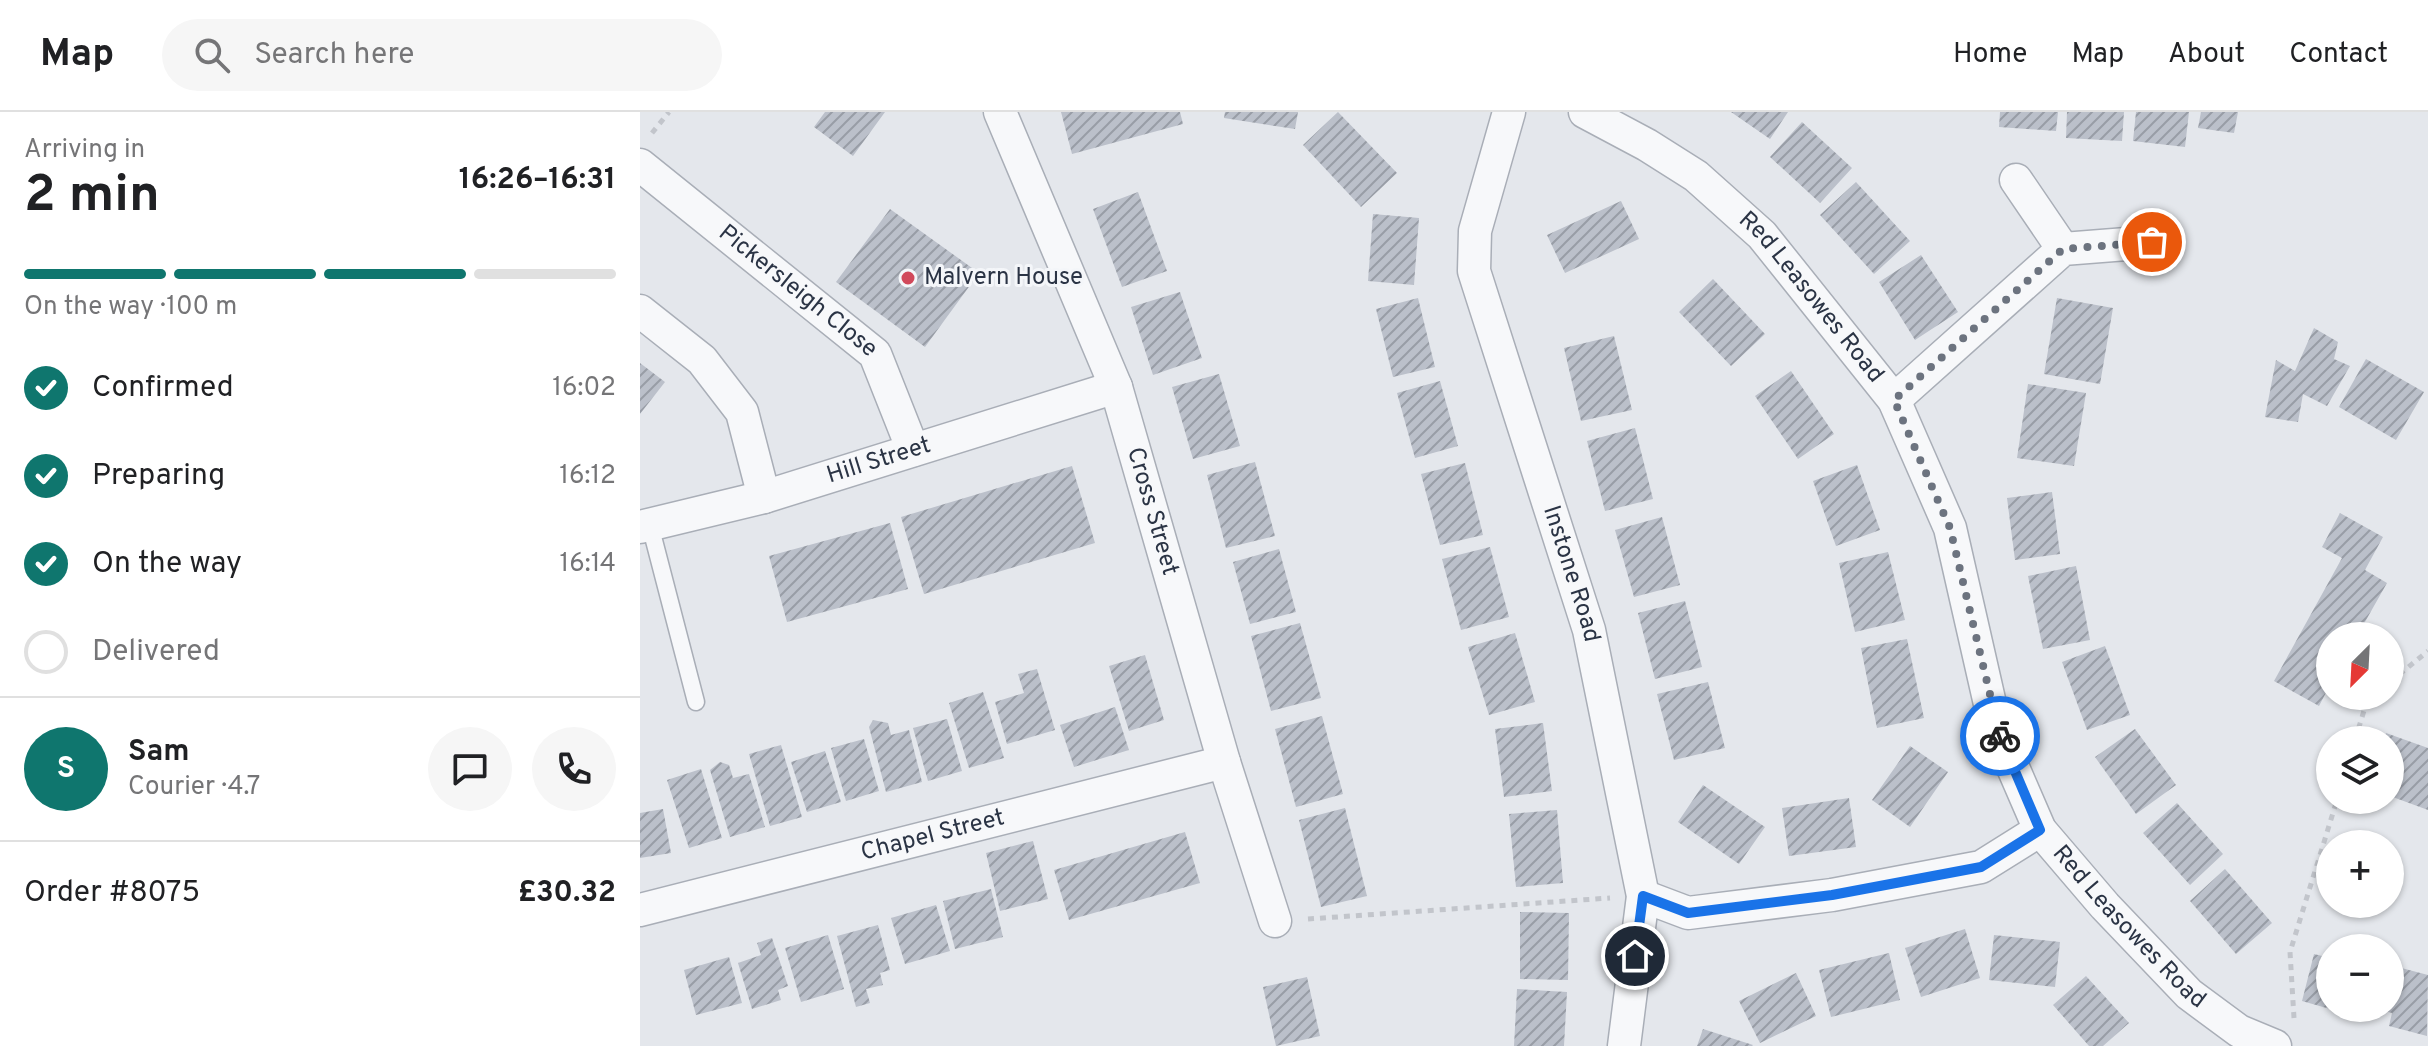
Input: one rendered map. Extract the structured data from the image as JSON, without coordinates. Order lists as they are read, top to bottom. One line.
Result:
{"streets":{"street":["Pickersleigh Close","Red Leasowes Road","Hill Street","Cross Street","Instone Road","Chapel Street"]},"crossings":[["Pickersleigh Close","Hill Street"],["Hill Street","Cross Street"],["Cross Street","Chapel Street"]],"places":["Malvern House"],"north":"bottom left","page":{"header":"Map","search":"Search here","nav":["Home","Map","About","Contact"],"heading":["2 min","Arriving in","16:26–16:31"],"panel":["Sam","Courier · 4.7","Order #8075","£30.32"],"bar":"On the way · 100 m","list":[["Confirmed","16:02"],["Preparing","16:12"],["On the way","16:14"],"Delivered"],"map_buttons":["+","−"],"round":"S"}}
